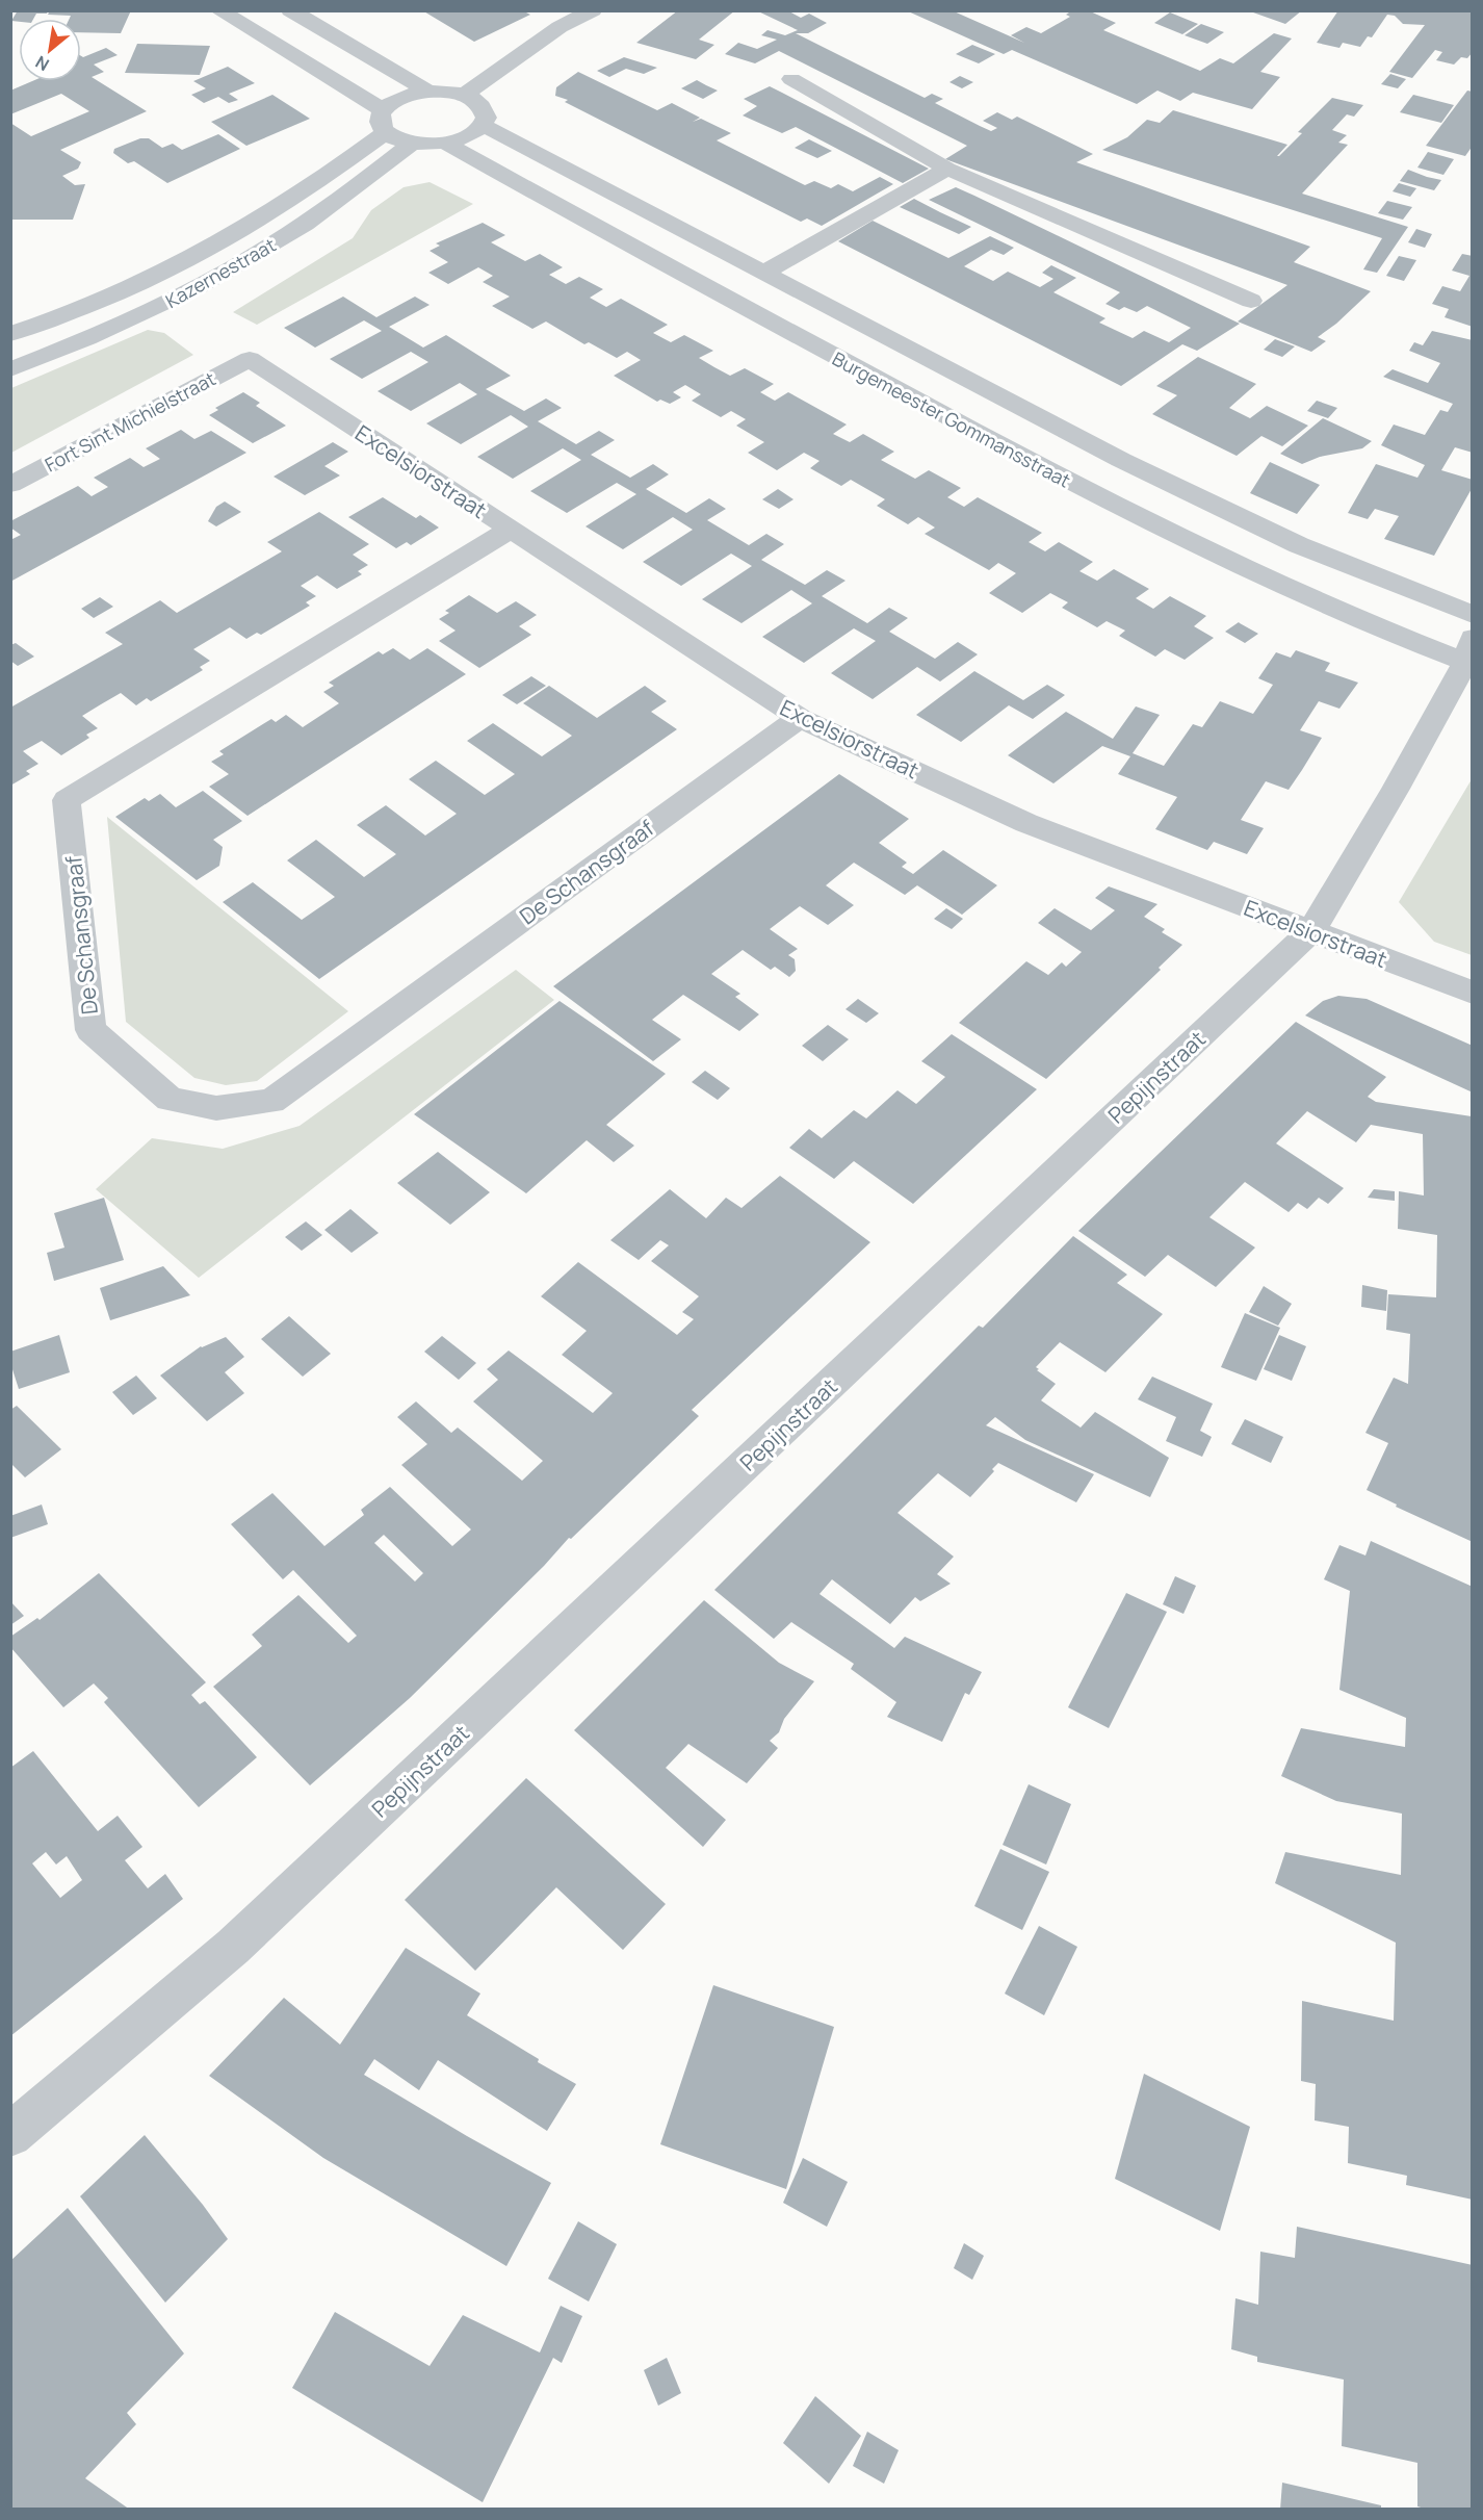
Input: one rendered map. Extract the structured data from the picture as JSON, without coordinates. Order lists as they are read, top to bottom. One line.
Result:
{"streets":{"street":["Kazernestraat","Burgemeester Gommansstraat","Fort Sint Michielstraat","Excelsiorstraat","De Schansgraaf","Pepijnstraat"]},"crossings":[["Burgemeester Gommansstraat","Pepijnstraat"],["Fort Sint Michielstraat","Excelsiorstraat"],["Excelsiorstraat","De Schansgraaf"],["Excelsiorstraat","Pepijnstraat"]],"north":"bottom left"}
